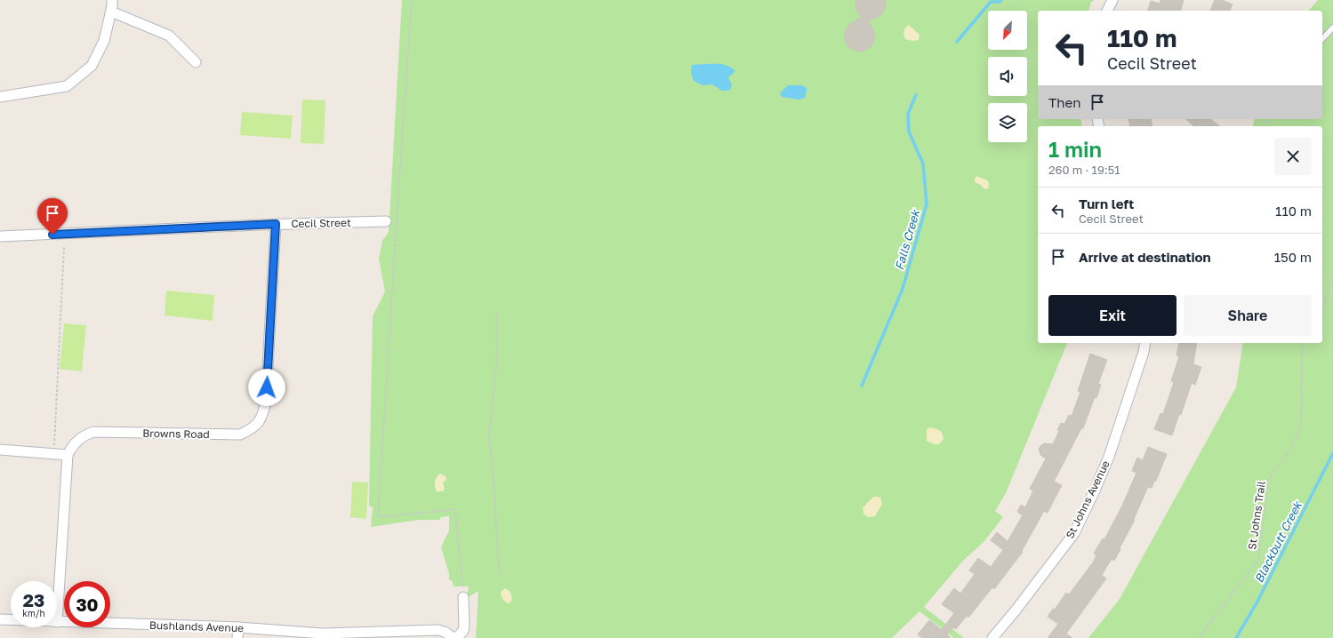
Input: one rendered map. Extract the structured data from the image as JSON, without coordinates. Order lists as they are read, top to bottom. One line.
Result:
{"streets":{"street":["Cecil Street","Browns Road","St Johns Avenue","Bushlands Avenue"],"path":["St Johns Trail"]},"crossings":[["Cecil Street","Browns Road"],["Browns Road","Bushlands Avenue"]],"water":["Falls Creek","Blackbutt Creek"],"north":"bottom left","page":{"turn":["110 m","Cecil Street"],"then":"Then","heading":["1 min","260 m · 19:51"],"list":[{"name":"Turn left","note":"Cecil Street","value":"110 m"},{"name":"Arrive at destination","value":"150 m"}],"buttons":["Exit","Share"],"speed":"23 km/h","limit":"30"}}
